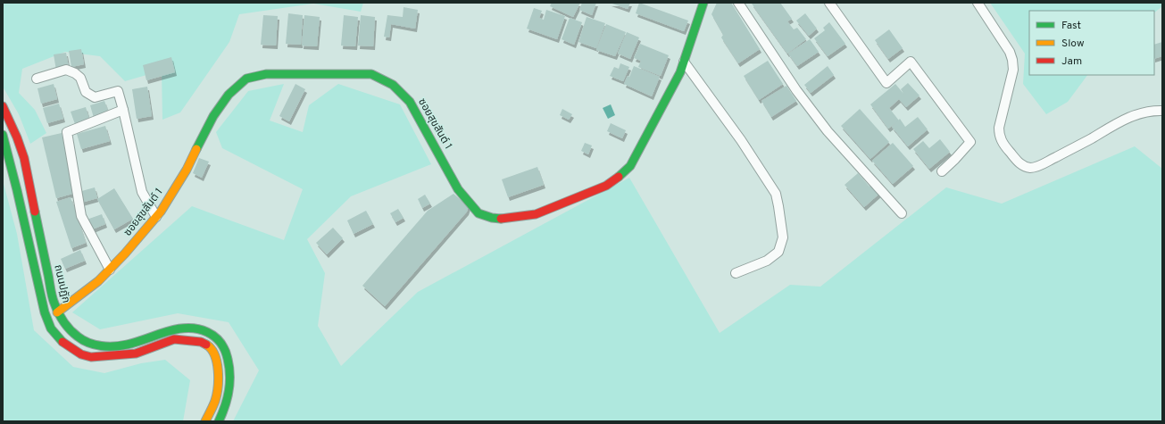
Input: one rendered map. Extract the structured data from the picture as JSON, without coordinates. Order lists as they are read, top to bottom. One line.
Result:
{"streets":{"street":["ซอยสุขสันต์ 1","ถนนปฏัก"]},"crossings":[["ซอยสุขสันต์ 1","ถนนปฏัก"]],"legend":["Fast","Slow","Jam"]}
